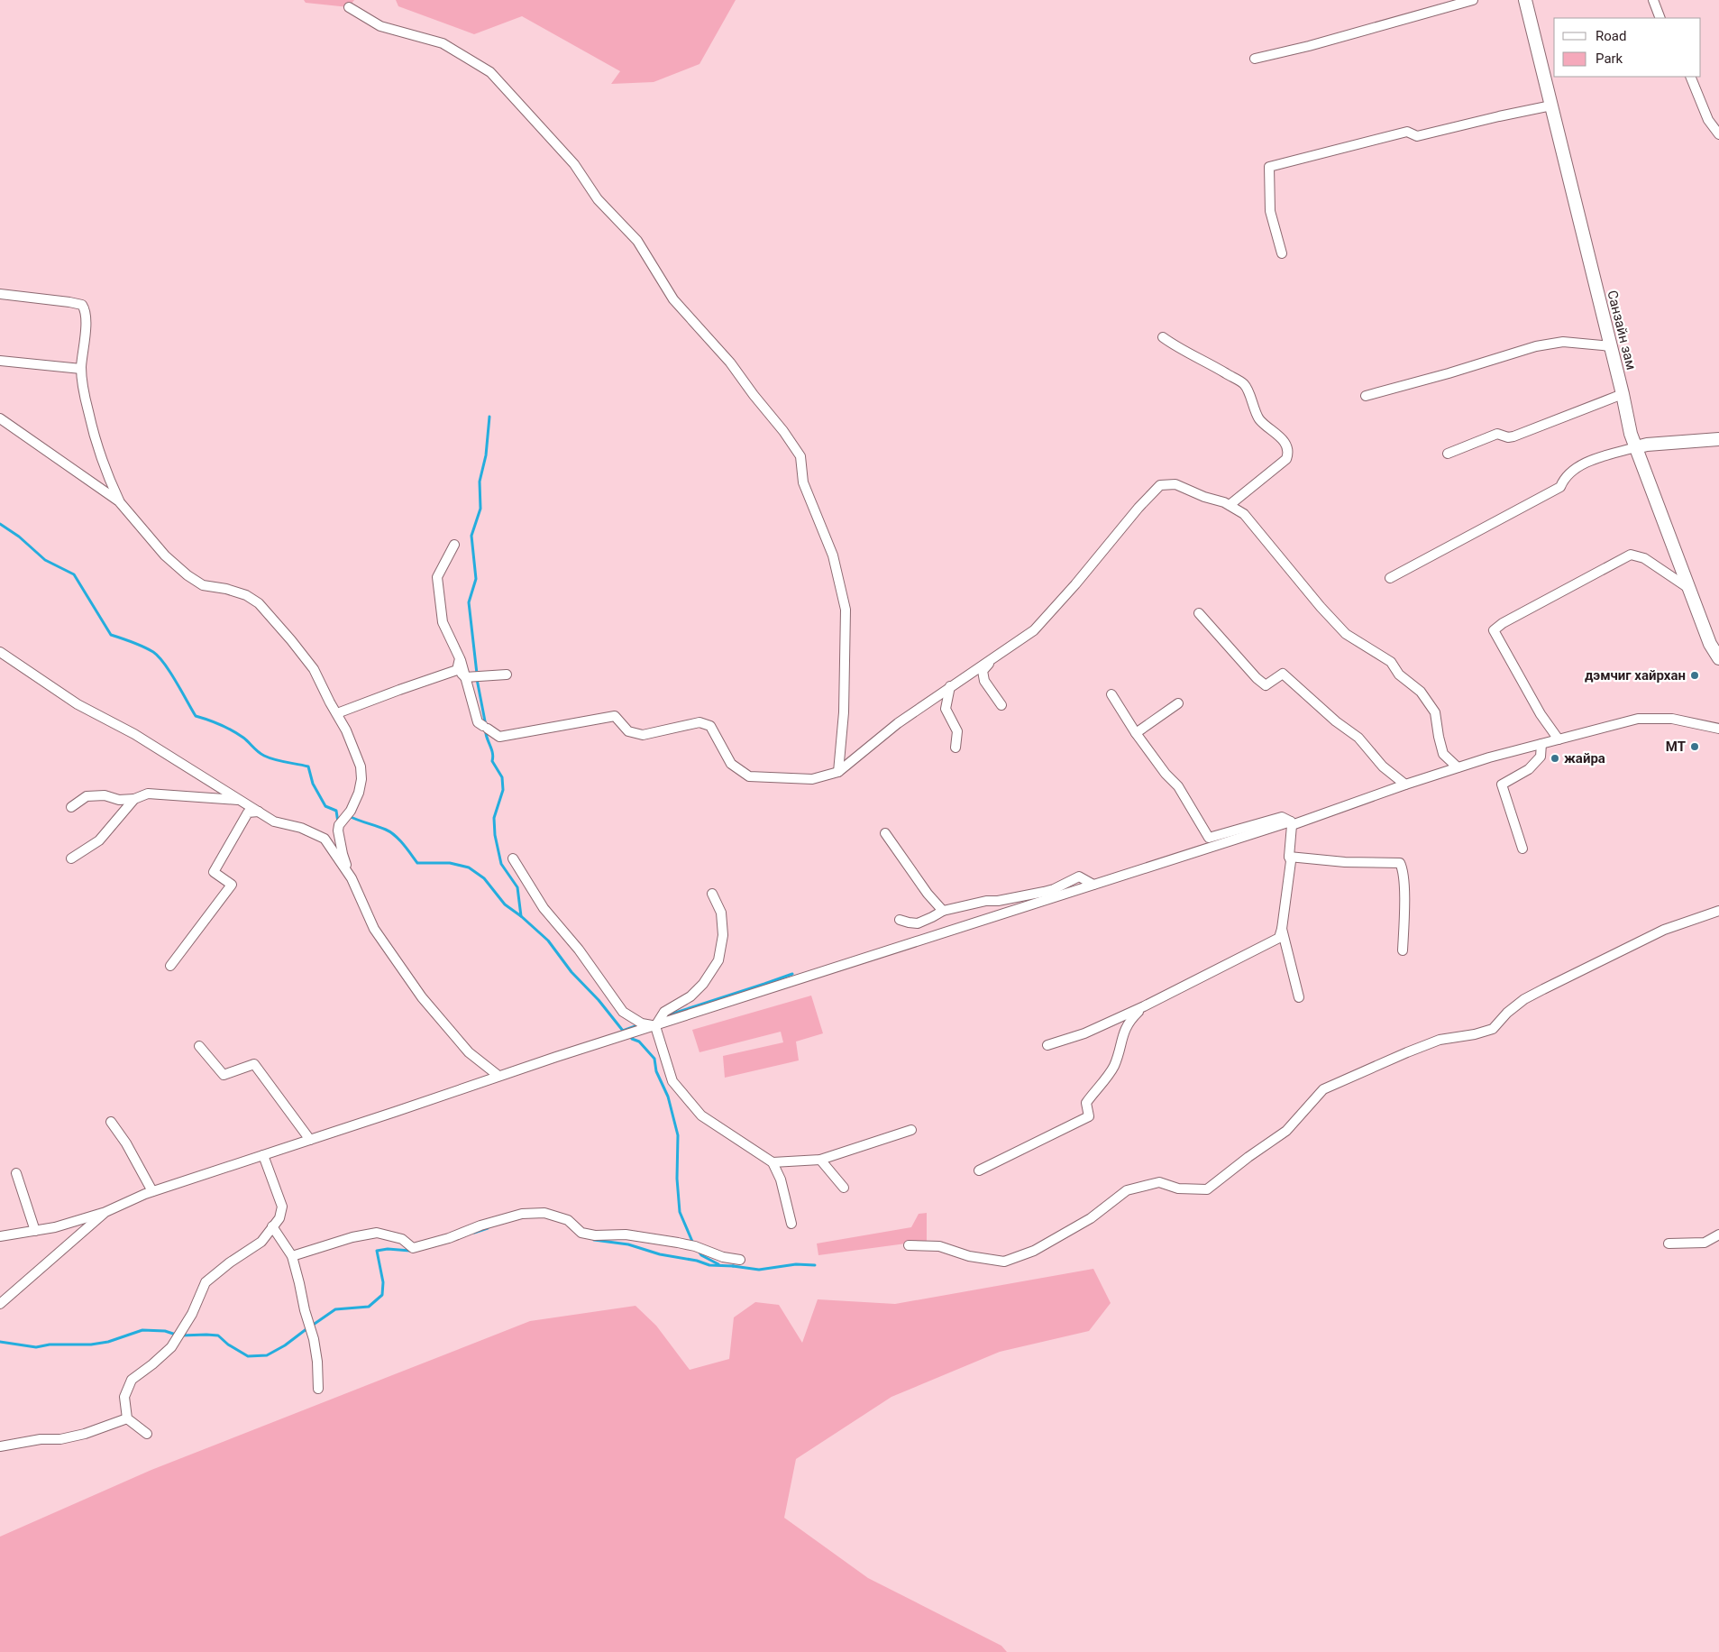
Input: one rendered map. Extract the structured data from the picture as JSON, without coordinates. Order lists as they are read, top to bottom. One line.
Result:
{"streets":{"main road":["Санзайн зам"]},"places":["дэмчиг хайрхан","MT","жайра"],"legend":["Road","Park"]}
